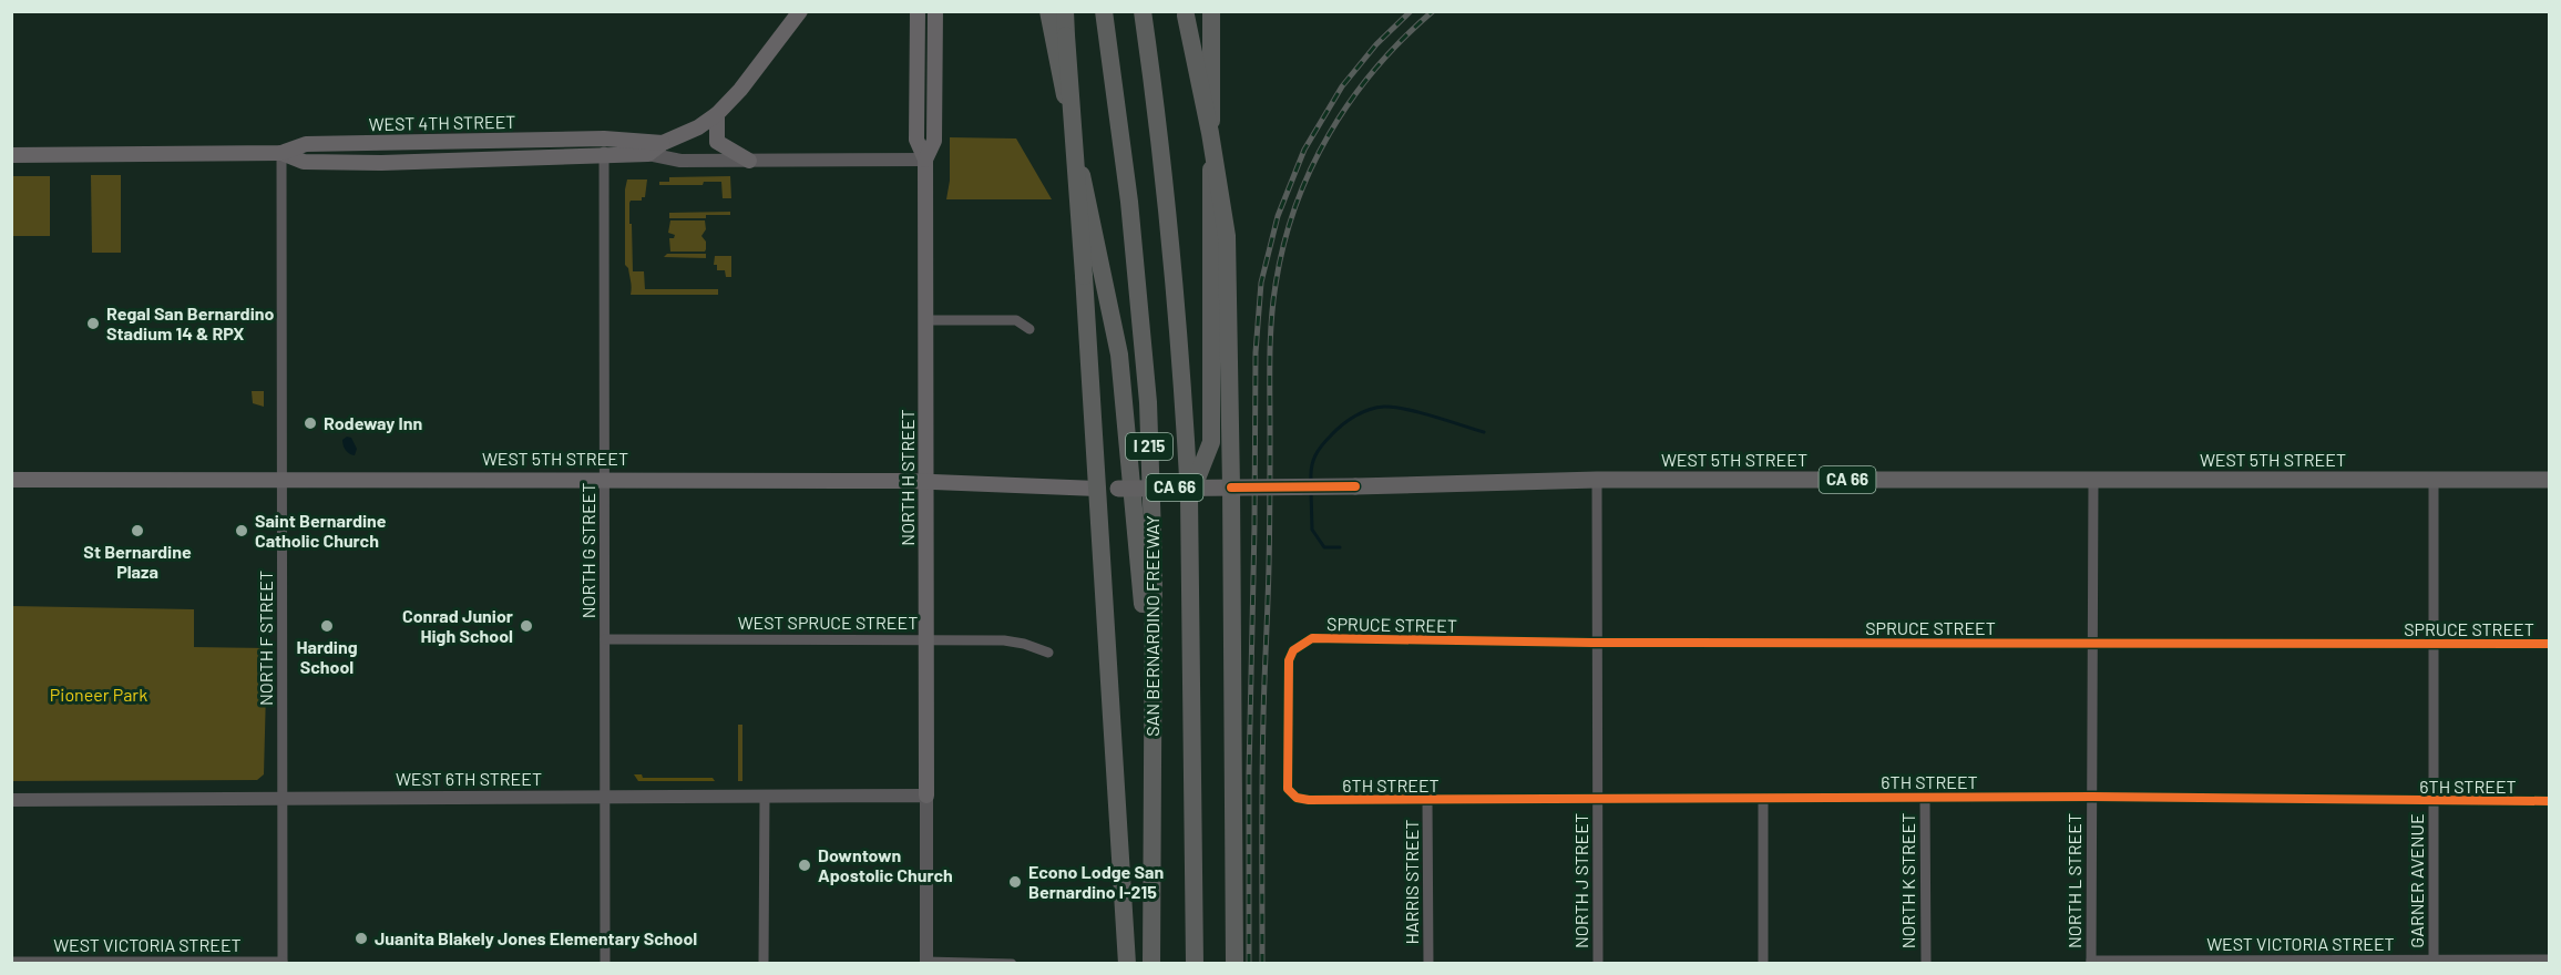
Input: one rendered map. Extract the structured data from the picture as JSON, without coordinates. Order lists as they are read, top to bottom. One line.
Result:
{"streets":{"highway":["I 215","SAN BERNARDINO FREEWAY"],"main road":["WEST 4TH STREET","WEST 5TH STREET","NORTH H STREET","CA 66"],"street":["NORTH G STREET","WEST SPRUCE STREET","SPRUCE STREET","NORTH F STREET","WEST 6TH STREET","6TH STREET","NORTH J STREET","NORTH K STREET","NORTH L STREET","GARNER AVENUE","HARRIS STREET","WEST VICTORIA STREET"]},"crossings":[["WEST 4TH STREET","NORTH G STREET"],["WEST 4TH STREET","NORTH F STREET"],["WEST 5TH STREET","NORTH H STREET"],["WEST 5TH STREET","NORTH G STREET"],["WEST 5TH STREET","NORTH F STREET"],["WEST 5TH STREET","NORTH J STREET"],["WEST 5TH STREET","NORTH L STREET"],["WEST 5TH STREET","GARNER AVENUE"],["NORTH H STREET","WEST SPRUCE STREET"],["NORTH H STREET","WEST 6TH STREET"],["NORTH G STREET","WEST SPRUCE STREET"],["NORTH G STREET","WEST 6TH STREET"],["SPRUCE STREET","6TH STREET"],["SPRUCE STREET","NORTH J STREET"],["SPRUCE STREET","NORTH L STREET"],["SPRUCE STREET","GARNER AVENUE"],["NORTH F STREET","WEST 6TH STREET"],["NORTH F STREET","WEST VICTORIA STREET"],["6TH STREET","NORTH J STREET"],["6TH STREET","NORTH K STREET"],["6TH STREET","NORTH L STREET"],["6TH STREET","GARNER AVENUE"],["6TH STREET","HARRIS STREET"],["NORTH L STREET","WEST VICTORIA STREET"],["GARNER AVENUE","WEST VICTORIA STREET"]],"parks":["Pioneer Park"],"places":["Regal San Bernardino Stadium 14 & RPX","Rodeway Inn","St Bernardine Plaza","Saint Bernardine Catholic Church","Harding School","Conrad Junior High School","Downtown Apostolic Church","Econo Lodge San Bernardino I-215","Juanita Blakely Jones Elementary School"]}
